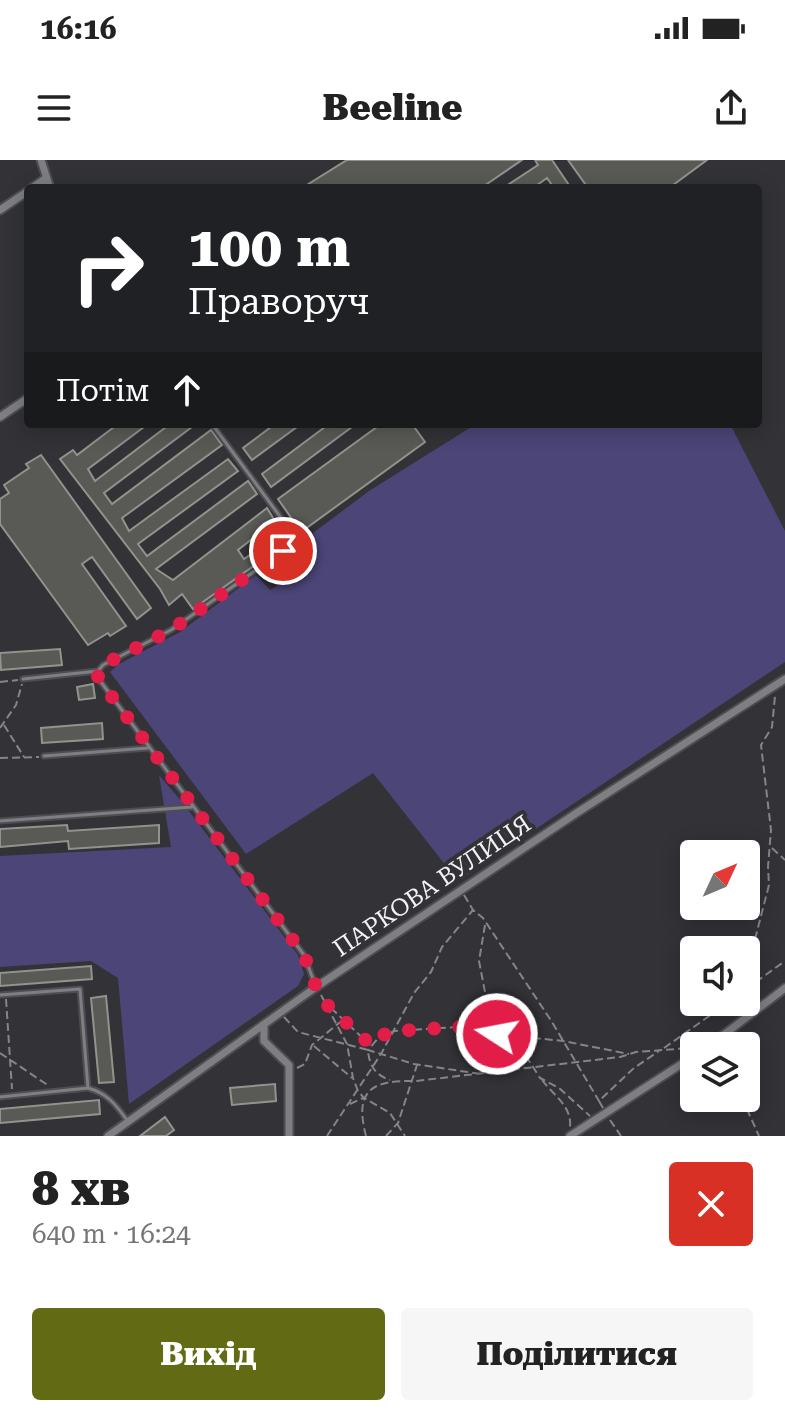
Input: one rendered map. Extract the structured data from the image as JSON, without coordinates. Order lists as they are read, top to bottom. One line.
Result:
{"streets":{"street":["ПАРКОВА ВУЛИЦЯ"]},"north":"top right","page":{"status":"16:16","header":"Beeline","turn":["100 m","Праворуч"],"then":"Потім","heading":["8 хв","640 m · 16:24"],"buttons":["Вихід","Поділитися"]}}
